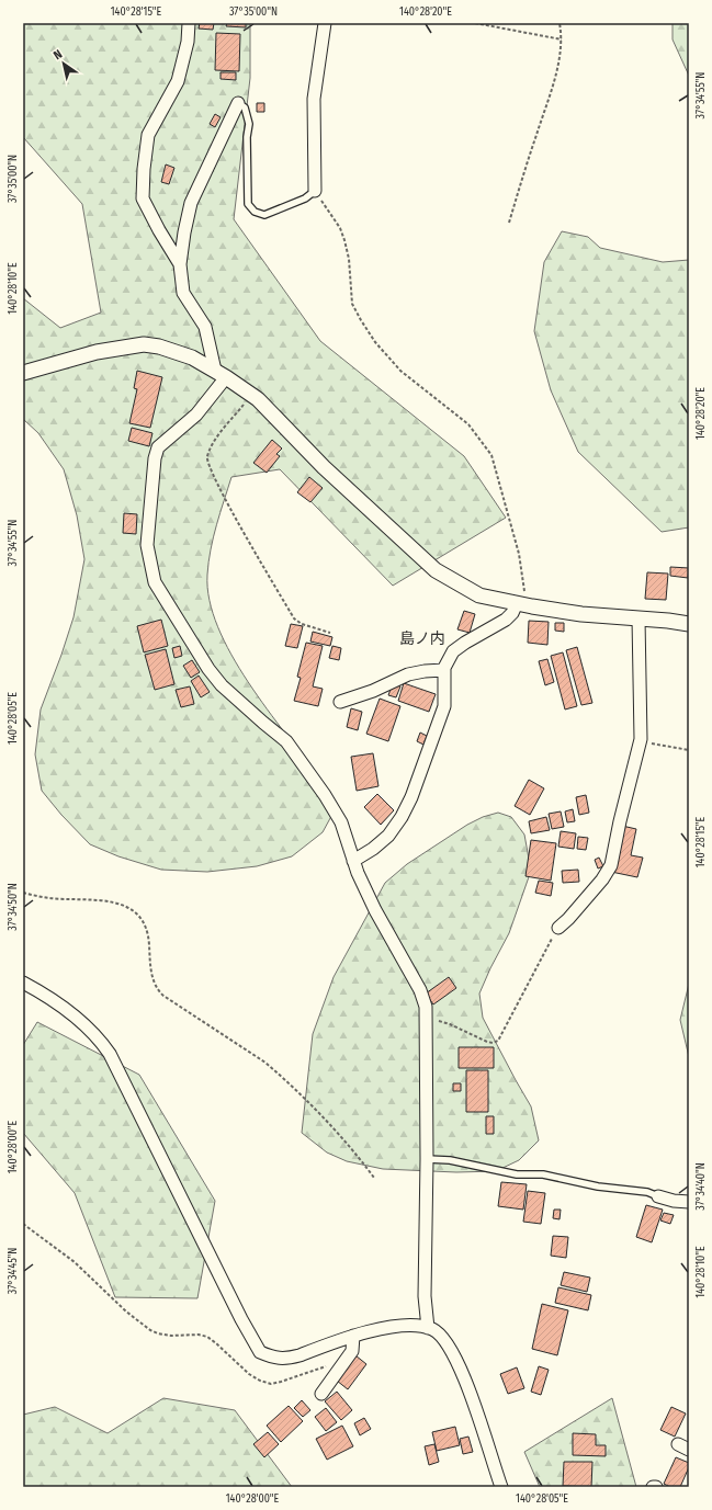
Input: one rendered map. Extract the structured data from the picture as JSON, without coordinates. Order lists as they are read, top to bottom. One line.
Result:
{"districts":["島ノ内"],"north":"top left","coordinates":["140°28'15\"E","37°35'00\"N","140°28'20\"E","37°34'55\"N","140°28'10\"E","140°28'05\"E","37°34'50\"N","140°28'00\"E","37°34'40\"N","37°34'45\"N"]}
